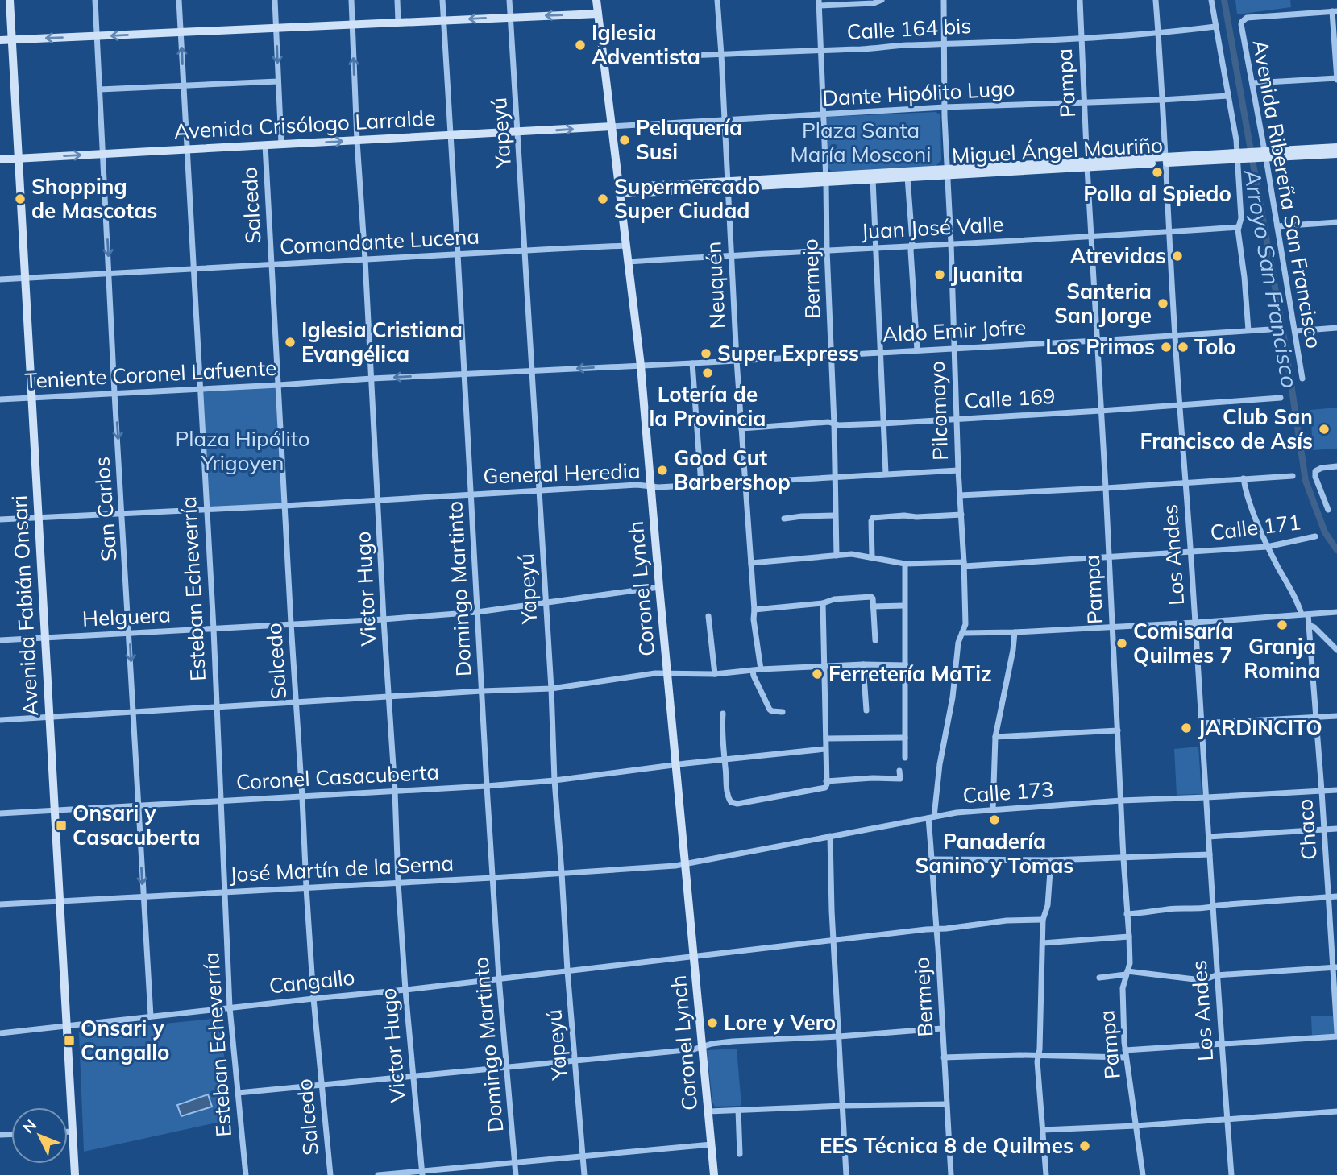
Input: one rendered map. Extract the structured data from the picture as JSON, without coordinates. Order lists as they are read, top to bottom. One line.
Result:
{"streets":{"street":["Calle 164 bis","Pampa","Dante Hipólito Lugo","Avenida Crisólogo Larralde","Yapeyú","Miguel Ángel Mauriño","Avenida Ribereña San Francisco","Salcedo","Juan José Valle","Comandante Lucena","Bermejo","Neuquén","Aldo Emir Jofre","Teniente Coronel Lafuente","Calle 169","Pilcomayo","General Heredia","San Carlos","Calle 171","Los Andes","Esteban Echeverría","Victor Hugo","Domingo Martinto","Coronel Lynch","Avenida Fabián Onsari","Helguera","Coronel Casacuberta","Calle 173","Chaco","José Martín de la Serna","Cangallo"]},"crossings":[["Calle 164 bis","Pampa"],["Calle 164 bis","Avenida Ribereña San Francisco"],["Calle 164 bis","Bermejo"],["Calle 164 bis","Neuquén"],["Calle 164 bis","Pilcomayo"],["Calle 164 bis","Los Andes"],["Calle 164 bis","Coronel Lynch"],["Pampa","Dante Hipólito Lugo"],["Pampa","Miguel Ángel Mauriño"],["Pampa","Juan José Valle"],["Pampa","Aldo Emir Jofre"],["Pampa","Calle 169"],["Pampa","Calle 171"],["Pampa","Calle 173"],["Dante Hipólito Lugo","Avenida Crisólogo Larralde"],["Dante Hipólito Lugo","Avenida Ribereña San Francisco"],["Dante Hipólito Lugo","Bermejo"],["Dante Hipólito Lugo","Neuquén"],["Dante Hipólito Lugo","Pilcomayo"],["Dante Hipólito Lugo","Los Andes"],["Dante Hipólito Lugo","Coronel Lynch"],["Avenida Crisólogo Larralde","Yapeyú"],["Avenida Crisólogo Larralde","Salcedo"],["Avenida Crisólogo Larralde","San Carlos"],["Avenida Crisólogo Larralde","Esteban Echeverría"],["Avenida Crisólogo Larralde","Victor Hugo"],["Avenida Crisólogo Larralde","Domingo Martinto"],["Avenida Crisólogo Larralde","Coronel Lynch"],["Avenida Crisólogo Larralde","Avenida Fabián Onsari"],["Yapeyú","Comandante Lucena"],["Yapeyú","Teniente Coronel Lafuente"],["Yapeyú","General Heredia"],["Yapeyú","Helguera"],["Yapeyú","Coronel Casacuberta"],["Yapeyú","José Martín de la Serna"],["Yapeyú","Cangallo"],["Miguel Ángel Mauriño","Avenida Ribereña San Francisco"],["Miguel Ángel Mauriño","Bermejo"],["Miguel Ángel Mauriño","Neuquén"],["Miguel Ángel Mauriño","Pilcomayo"],["Miguel Ángel Mauriño","Los Andes"],["Miguel Ángel Mauriño","Coronel Lynch"],["Avenida Ribereña San Francisco","Juan José Valle"],["Avenida Ribereña San Francisco","Aldo Emir Jofre"],["Salcedo","Comandante Lucena"],["Salcedo","Teniente Coronel Lafuente"],["Salcedo","General Heredia"],["Salcedo","Helguera"],["Salcedo","Coronel Casacuberta"],["Salcedo","José Martín de la Serna"],["Salcedo","Cangallo"],["Juan José Valle","Bermejo"],["Juan José Valle","Neuquén"],["Juan José Valle","Pilcomayo"],["Juan José Valle","Los Andes"],["Juan José Valle","Coronel Lynch"],["Comandante Lucena","San Carlos"],["Comandante Lucena","Esteban Echeverría"],["Comandante Lucena","Victor Hugo"],["Comandante Lucena","Domingo Martinto"],["Comandante Lucena","Coronel Lynch"],["Comandante Lucena","Avenida Fabián Onsari"],["Bermejo","Aldo Emir Jofre"],["Bermejo","Calle 169"],["Bermejo","Pilcomayo"],["Bermejo","General Heredia"],["Bermejo","Calle 171"],["Bermejo","Calle 173"],["Bermejo","Cangallo"],["Neuquén","Aldo Emir Jofre"],["Neuquén","Calle 169"],["Neuquén","General Heredia"],["Neuquén","Calle 171"],["Aldo Emir Jofre","Teniente Coronel Lafuente"],["Aldo Emir Jofre","Pilcomayo"],["Aldo Emir Jofre","Los Andes"],["Aldo Emir Jofre","Coronel Lynch"],["Teniente Coronel Lafuente","San Carlos"],["Teniente Coronel Lafuente","Esteban Echeverría"],["Teniente Coronel Lafuente","Victor Hugo"],["Teniente Coronel Lafuente","Domingo Martinto"],["Teniente Coronel Lafuente","Coronel Lynch"],["Teniente Coronel Lafuente","Avenida Fabián Onsari"],["Calle 169","Pilcomayo"],["Calle 169","Los Andes"],["Pilcomayo","General Heredia"],["Pilcomayo","Calle 171"],["Pilcomayo","Calle 173"],["General Heredia","San Carlos"],["General Heredia","Esteban Echeverría"],["General Heredia","Victor Hugo"],["General Heredia","Domingo Martinto"],["General Heredia","Coronel Lynch"],["General Heredia","Avenida Fabián Onsari"],["San Carlos","Helguera"],["San Carlos","Coronel Casacuberta"],["San Carlos","José Martín de la Serna"],["San Carlos","Cangallo"],["Calle 171","Los Andes"],["Calle 171","Chaco"],["Los Andes","Calle 173"],["Esteban Echeverría","Helguera"],["Esteban Echeverría","Coronel Casacuberta"],["Esteban Echeverría","José Martín de la Serna"],["Esteban Echeverría","Cangallo"],["Victor Hugo","Helguera"],["Victor Hugo","Coronel Casacuberta"],["Victor Hugo","José Martín de la Serna"],["Victor Hugo","Cangallo"],["Domingo Martinto","Helguera"],["Domingo Martinto","Coronel Casacuberta"],["Domingo Martinto","José Martín de la Serna"],["Domingo Martinto","Cangallo"],["Coronel Lynch","Helguera"],["Coronel Lynch","Coronel Casacuberta"],["Coronel Lynch","Calle 173"],["Coronel Lynch","José Martín de la Serna"],["Coronel Lynch","Cangallo"],["Avenida Fabián Onsari","Helguera"],["Avenida Fabián Onsari","Coronel Casacuberta"],["Avenida Fabián Onsari","José Martín de la Serna"],["Avenida Fabián Onsari","Cangallo"],["Calle 173","Chaco"],["Calle 173","José Martín de la Serna"]],"one_way":["Avenida Crisólogo Larralde","San Carlos"],"water":["Arroyo San Francisco"],"parks":["Plaza Santa María Mosconi","Plaza Hipólito Yrigoyen"],"places":{"other":["Iglesia Adventista","Peluquería Susi","Pollo al Spiedo","Shopping de Mascotas","Supermercado Super Ciudad","Atrevidas","Juanita","Santeria San Jorge","Iglesia Cristiana Evangélica","Los Primos","Tolo","Super Express","Lotería de la Provincia","Club San Francisco de Asís","Good Cut Barbershop","Granja Romina","Comisaría Quilmes 7","Ferretería MaTiz","JARDINCITO","Panadería Sanino y Tomas","Lore y Vero","EES Técnica 8 de Quilmes"],"transit":["Onsari y Casacuberta","Onsari y Cangallo"]},"north":"top left"}
